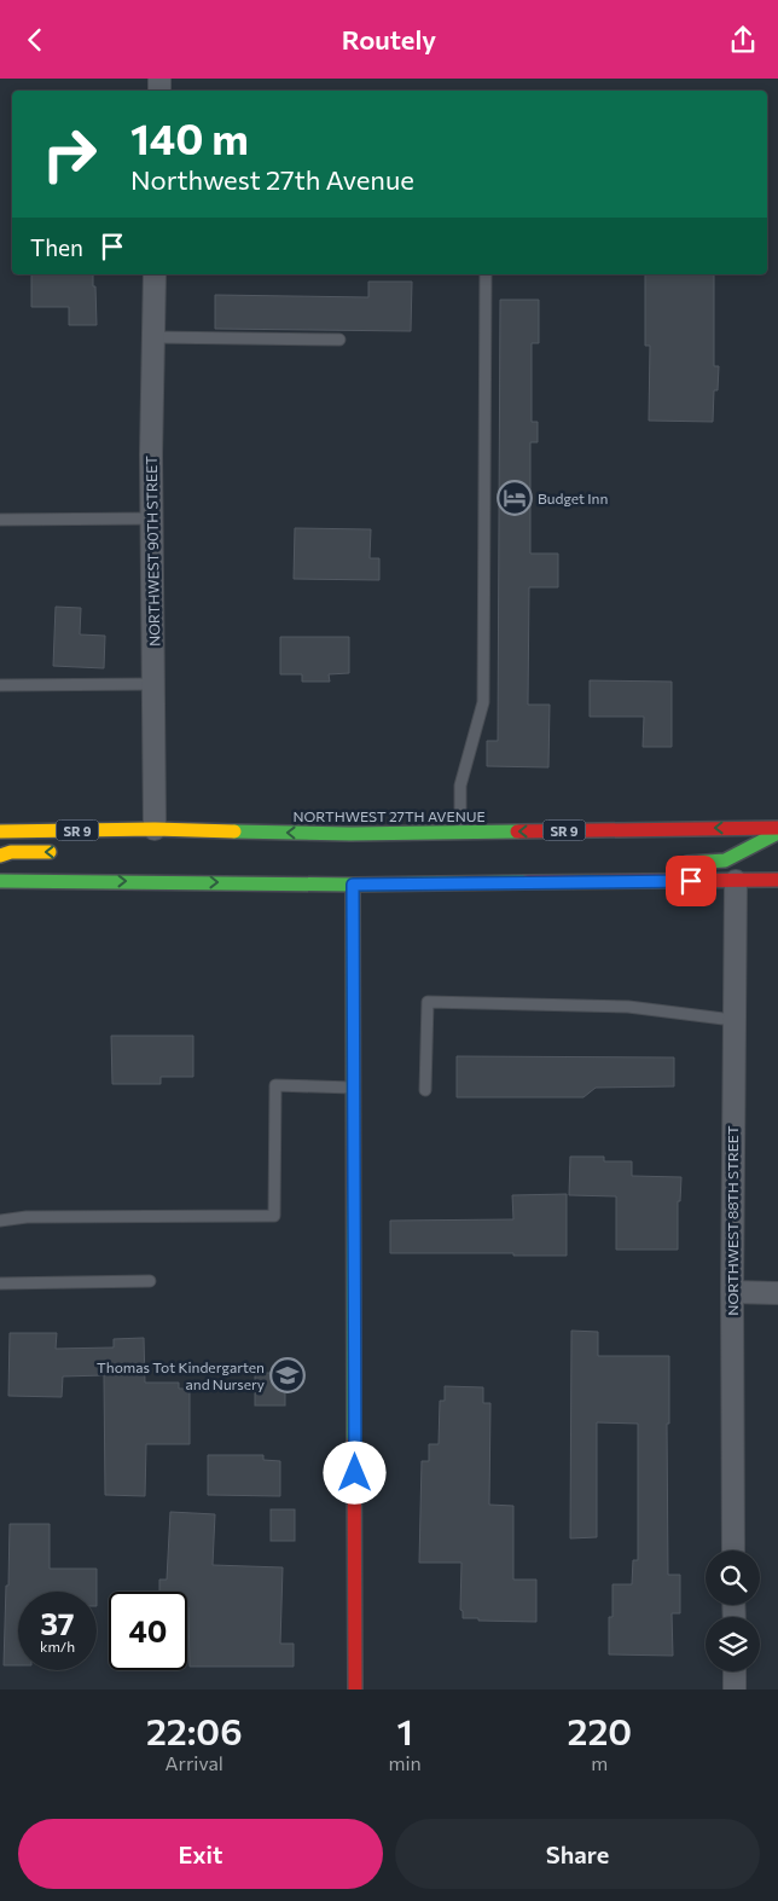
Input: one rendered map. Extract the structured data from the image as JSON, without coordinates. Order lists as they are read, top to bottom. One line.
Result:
{"streets":{"main road":["NORTHWEST 27TH AVENUE","SR 9"],"street":["NORTHWEST 90TH STREET","NORTHWEST 88TH STREET"]},"crossings":[["NORTHWEST 90TH STREET","NORTHWEST 27TH AVENUE"]],"places":{"hotel":["Budget Inn"],"school or university":["Thomas Tot Kindergarten and Nursery"]},"page":{"header":"Routely","turn":["140 m","Northwest 27th Avenue"],"then":"Then","speed":"37 km/h","limit":"40","eta":["22:06","Arrival","1","min","220","m"],"buttons":["Exit","Share"]}}
